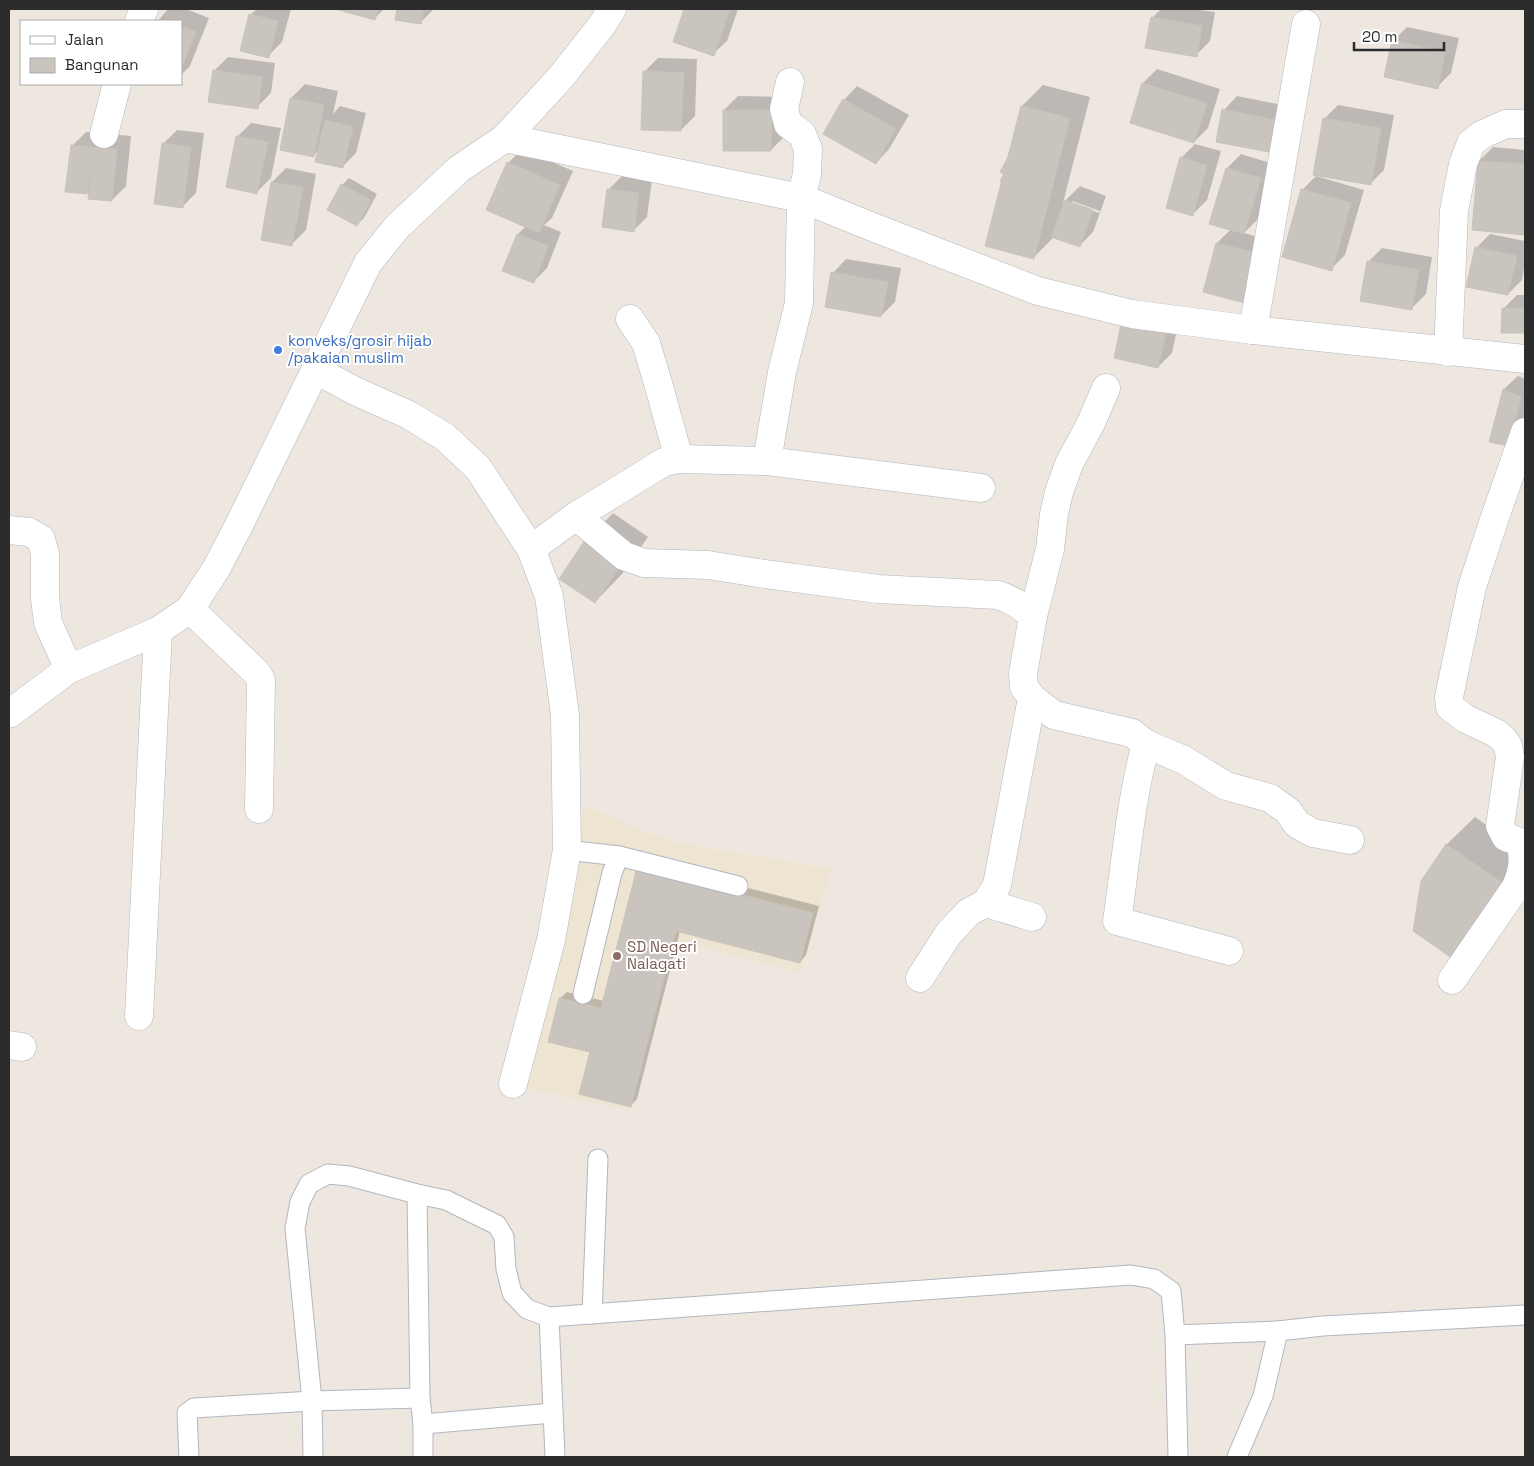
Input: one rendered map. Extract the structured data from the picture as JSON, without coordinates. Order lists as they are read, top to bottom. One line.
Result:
{"places":["konveks/grosir hijab /pakaian muslim","SD Negeri Nalagati"],"legend":["Jalan","Bangunan"],"scale_bar":"20 m"}
